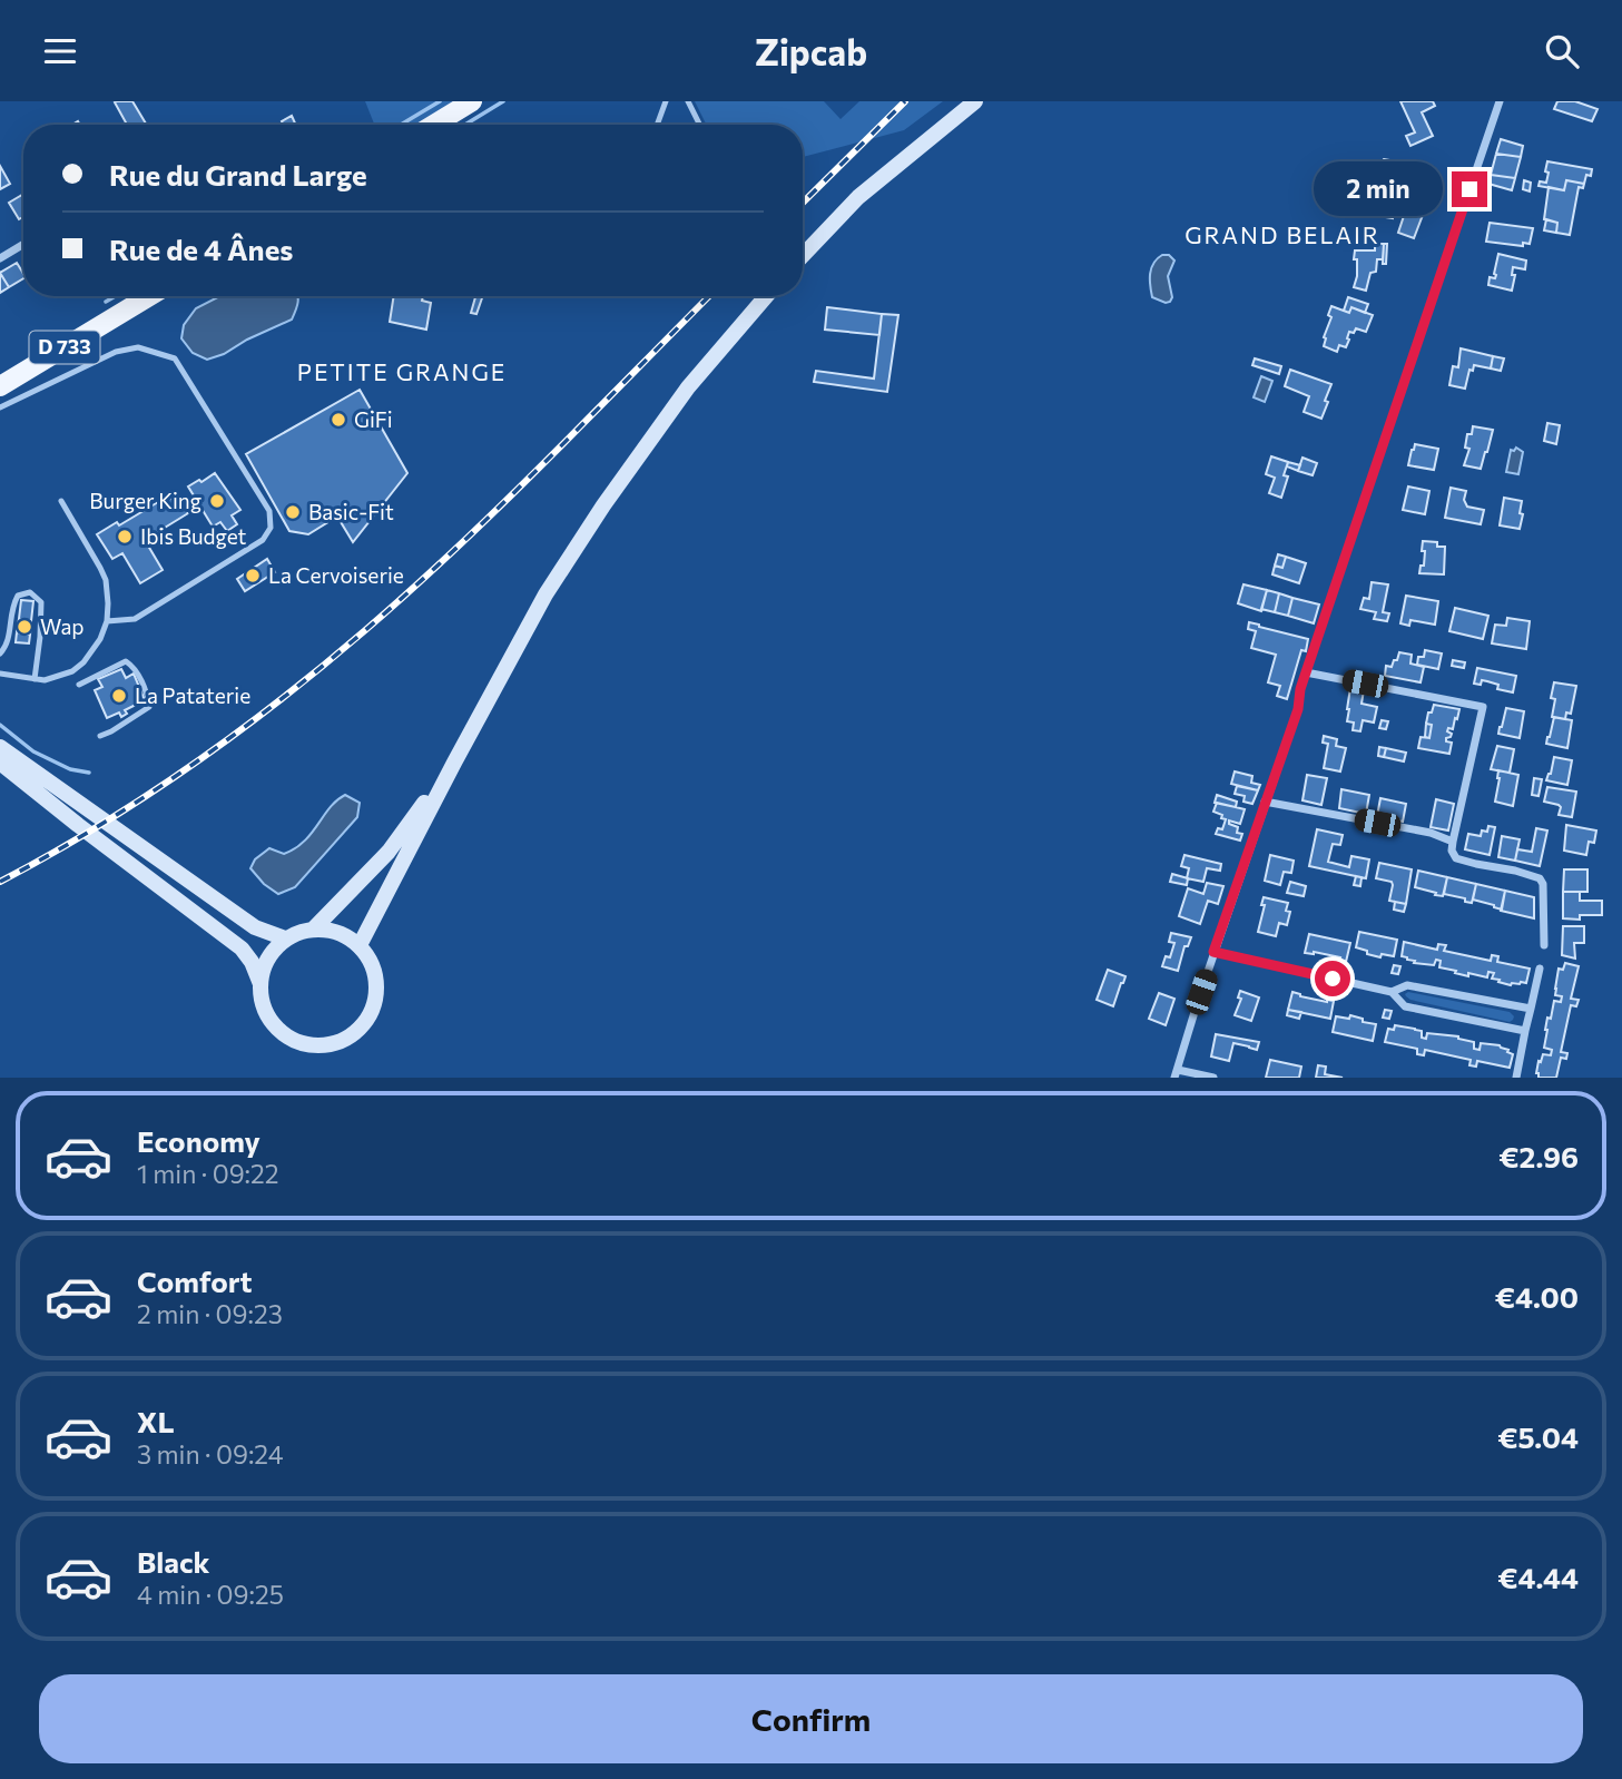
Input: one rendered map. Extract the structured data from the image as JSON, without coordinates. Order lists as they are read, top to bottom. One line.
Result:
{"streets":{"main road":["D 733"]},"districts":["GRAND BELAIR","PETITE GRANGE"],"places":["GiFi","Burger King","Basic-Fit","Ibis Budget","La Cervoiserie","Wap","La Pataterie"],"page":{"header":"Zipcab","banner":["Rue du Grand Large","Rue de 4 Ânes"],"bubble":"2 min","list":[{"name":"Economy","note":"1 min · 09:22","value":"€2.96"},{"name":"Comfort","note":"2 min · 09:23","value":"€4.00"},{"name":"XL","note":"3 min · 09:24","value":"€5.04"},{"name":"Black","note":"4 min · 09:25","value":"€4.44"}],"buttons":"Confirm"}}
